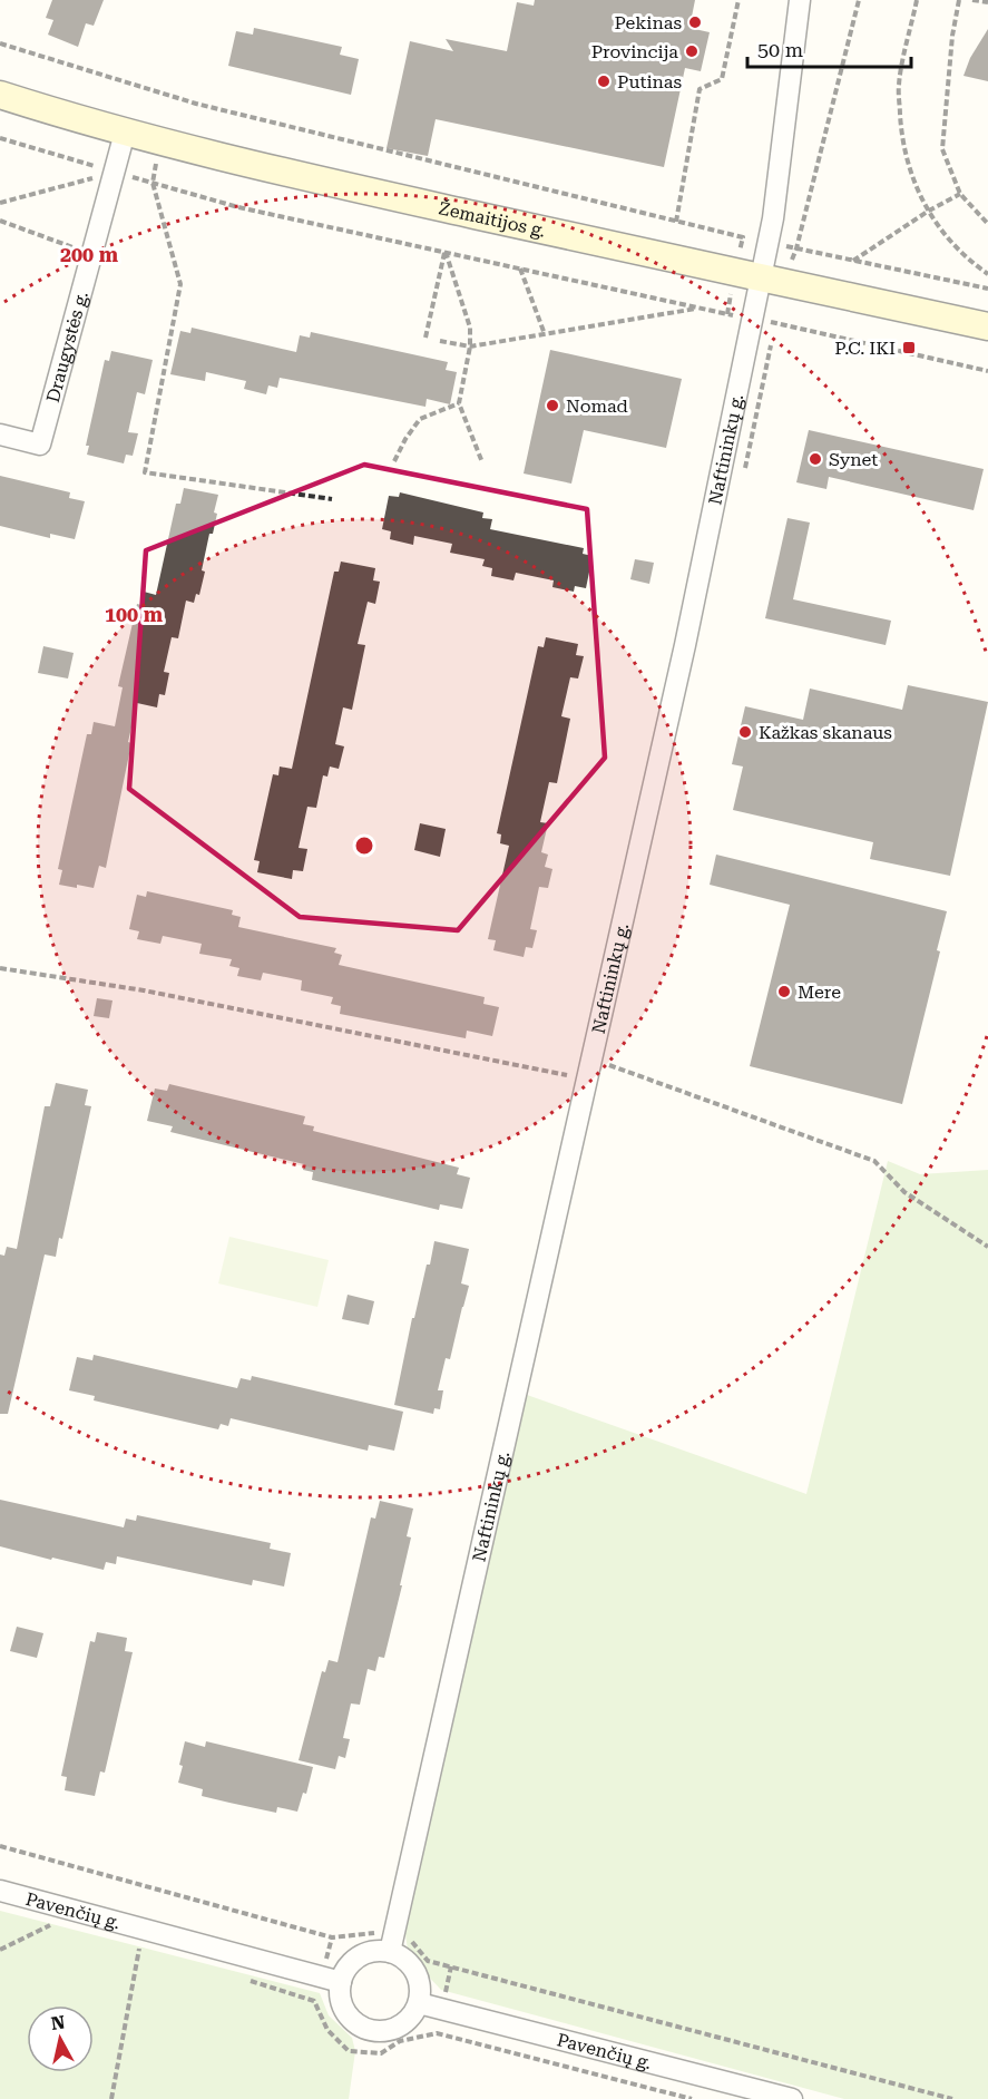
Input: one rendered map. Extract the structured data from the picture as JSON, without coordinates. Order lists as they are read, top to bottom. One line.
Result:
{"streets":{"main road":["Žemaitijos g."],"street":["Draugystės g.","Naftininkų g.","Pavenčių g."]},"crossings":[["Žemaitijos g.","Draugystės g."],["Žemaitijos g.","Naftininkų g."],["Naftininkų g.","Pavenčių g."]],"places":{"other":["Pekinas","Provincija","Putinas","Nomad","Synet","Kažkas skanaus","Mere"],"transit":["P.C. IKI"]},"scale_bar":"50 m","north":"top","rings":["200 m","100 m"]}
